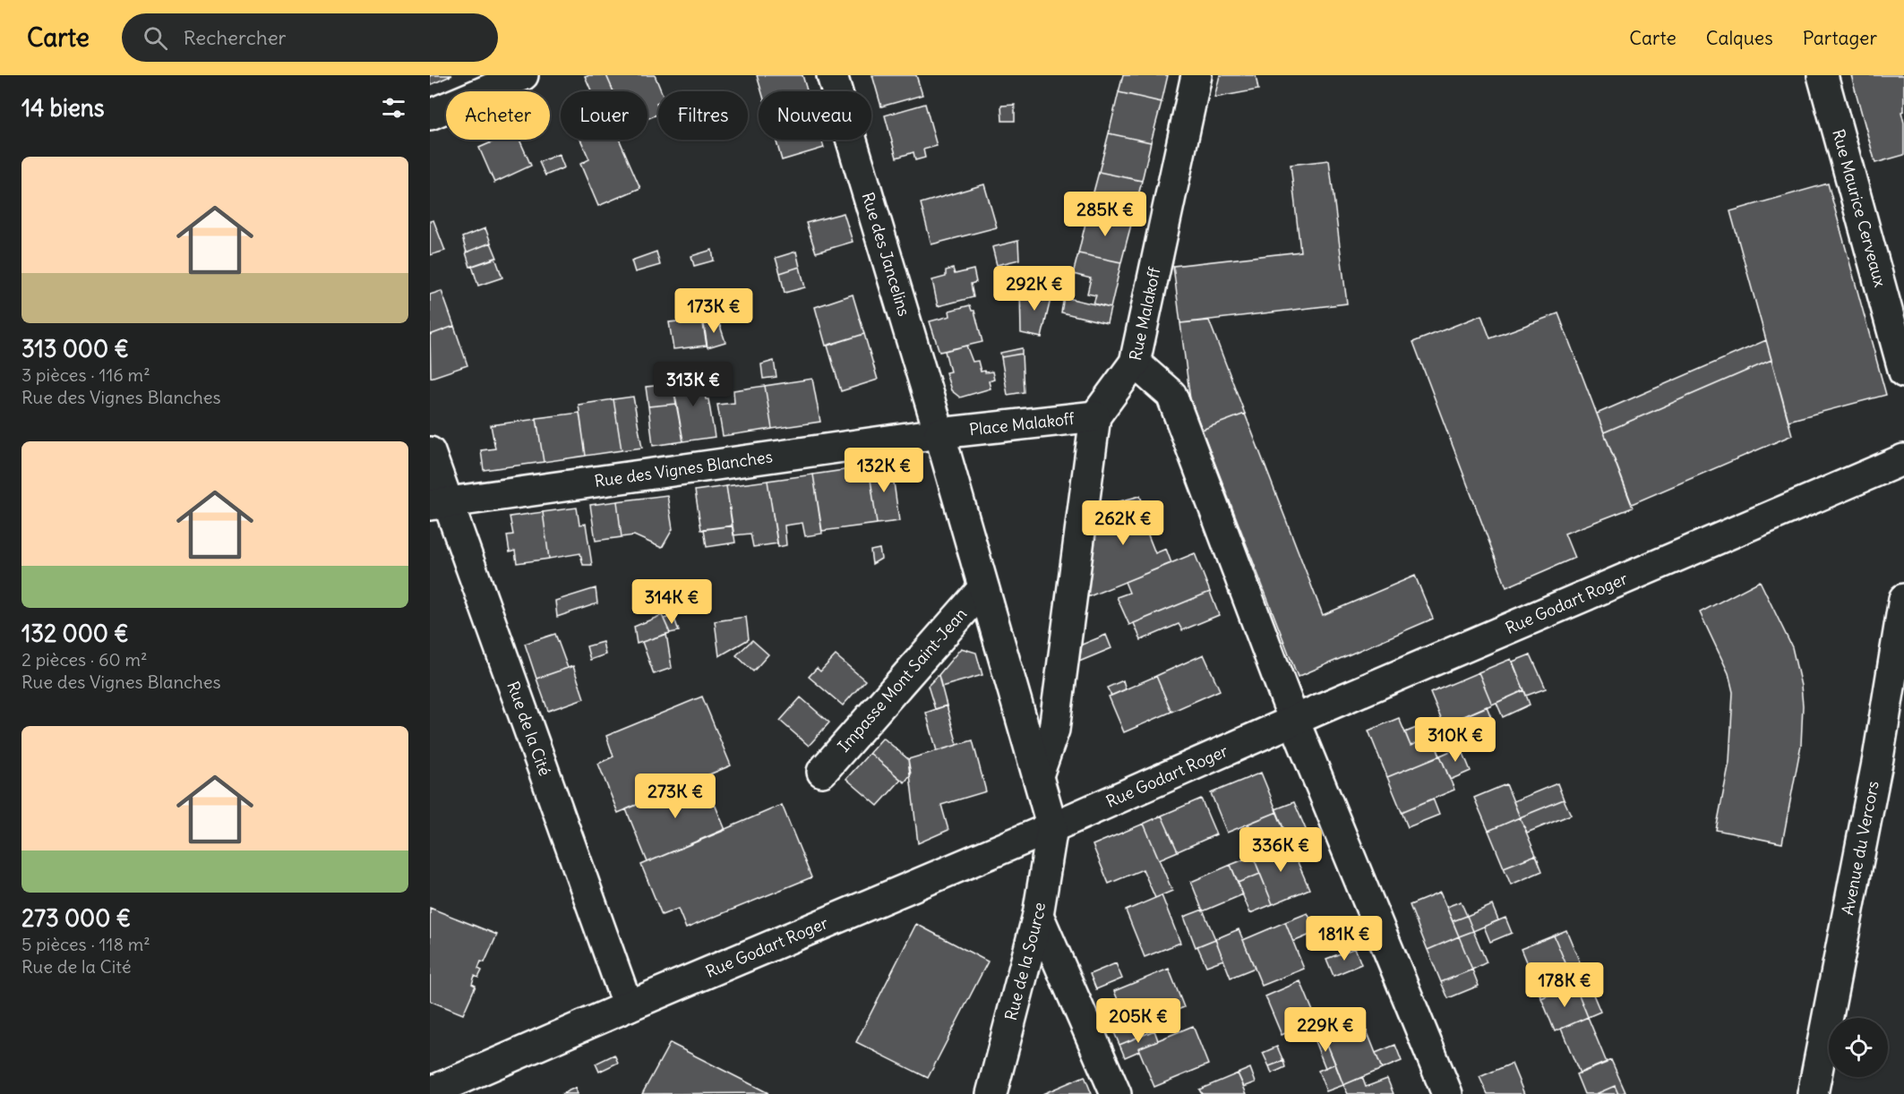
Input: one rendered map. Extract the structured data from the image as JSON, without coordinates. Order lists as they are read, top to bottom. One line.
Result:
{"streets":{"street":["Rue Maurice Cerveaux","Rue des Jancelins","Rue Malakoff","Place Malakoff","Rue des Vignes Blanches","Rue Godart Roger","Impasse Mont Saint-Jean","Rue de la Cité","Avenue du Vercors","Rue de la Source"]},"crossings":[["Rue des Jancelins","Place Malakoff"],["Rue des Jancelins","Rue des Vignes Blanches"],["Rue Malakoff","Place Malakoff"],["Place Malakoff","Rue des Vignes Blanches"],["Rue des Vignes Blanches","Rue de la Cité"],["Rue Godart Roger","Rue de la Cité"],["Rue Godart Roger","Rue de la Source"]],"page":{"header":"Carte","search":"Rechercher","nav":["Carte","Calques","Partager"],"heading":"14 biens","chip":["Acheter","Louer","Filtres","Nouveau"],"list":[{"name":"313 000 €","note":"3 pièces · 116 m² · Rue des Vignes Blanches"},{"name":"132 000 €","note":"2 pièces · 60 m² · Rue des Vignes Blanches"},{"name":"273 000 €","note":"5 pièces · 118 m² · Rue de la Cité"}],"price":["285K €","292K €","173K €","313K €","132K €","262K €","314K €","310K €","273K €","336K €","181K €","178K €","205K €","229K €"]}}
